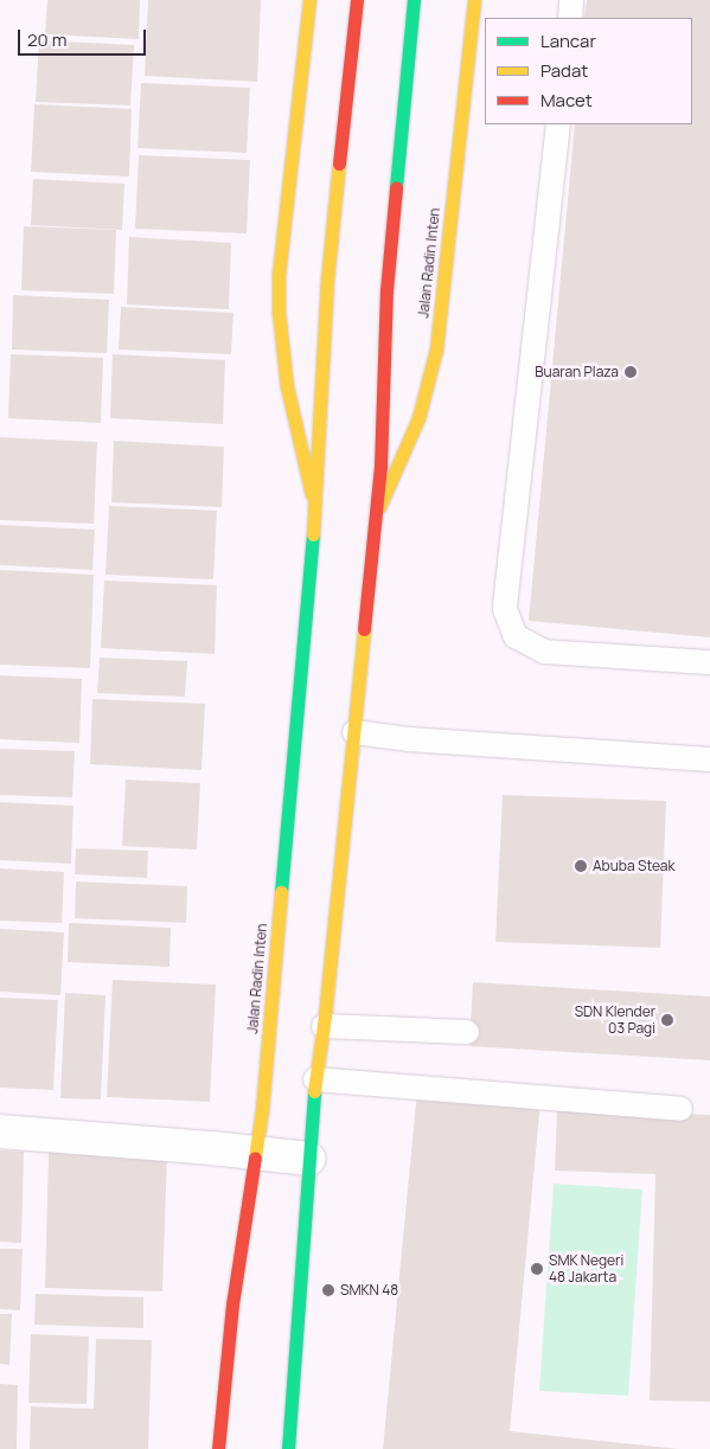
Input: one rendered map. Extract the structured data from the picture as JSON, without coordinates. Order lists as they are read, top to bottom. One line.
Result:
{"streets":{"main road":["Jalan Radin Inten"]},"places":["Buaran Plaza","Abuba Steak","SDN Klender 03 Pagi","SMK Negeri 48 Jakarta","SMKN 48"],"legend":["Lancar","Padat","Macet"],"scale_bar":"20 m"}
